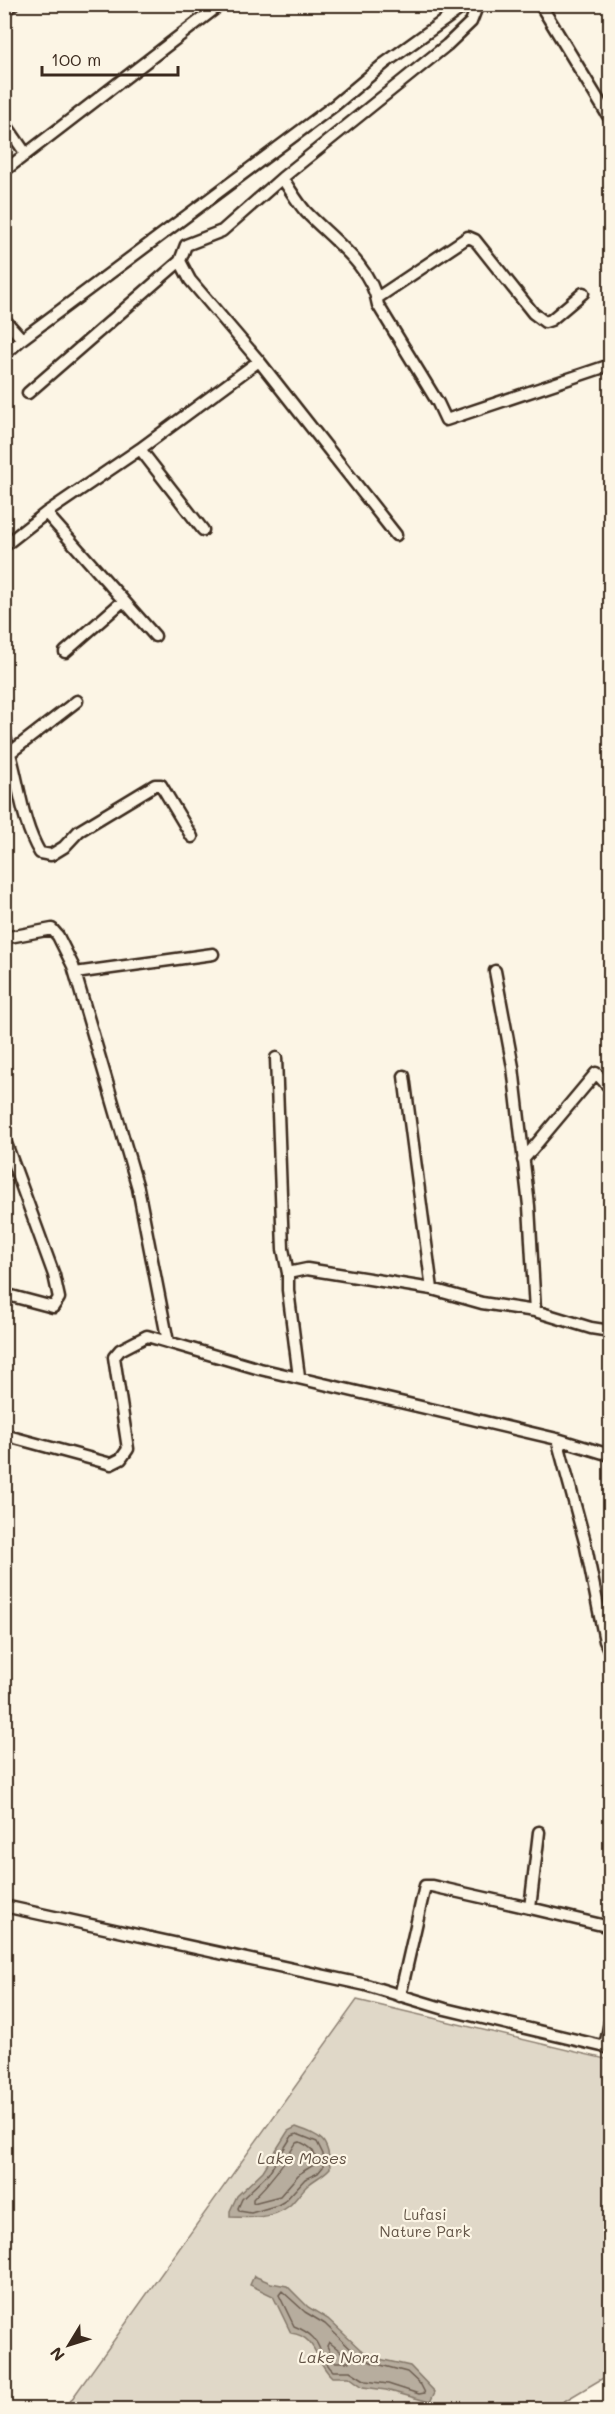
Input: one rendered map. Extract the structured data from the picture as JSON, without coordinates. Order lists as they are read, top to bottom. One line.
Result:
{"water":["Lake Moses","Lake Nora"],"parks":["Lufasi Nature Park"],"scale_bar":"100 m","north":"bottom left"}
